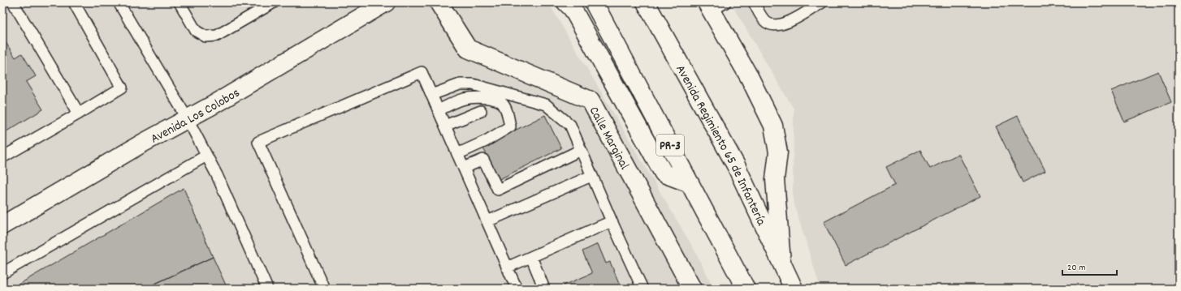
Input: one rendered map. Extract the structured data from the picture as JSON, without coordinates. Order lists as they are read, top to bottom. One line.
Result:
{"streets":{"street":["Avenida Los Colobos","Calle Marginal","Avenida Regimiento 65 de Infantería","PR-3"]},"scale_bar":"20 m"}
